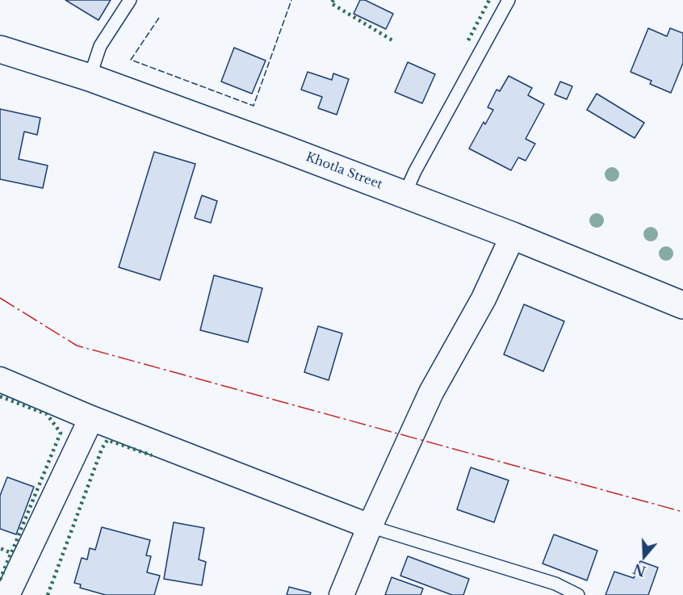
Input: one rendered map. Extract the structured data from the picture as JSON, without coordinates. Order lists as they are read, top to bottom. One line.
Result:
{"streets":{"street":["Khotla Street"]},"north":"bottom"}
